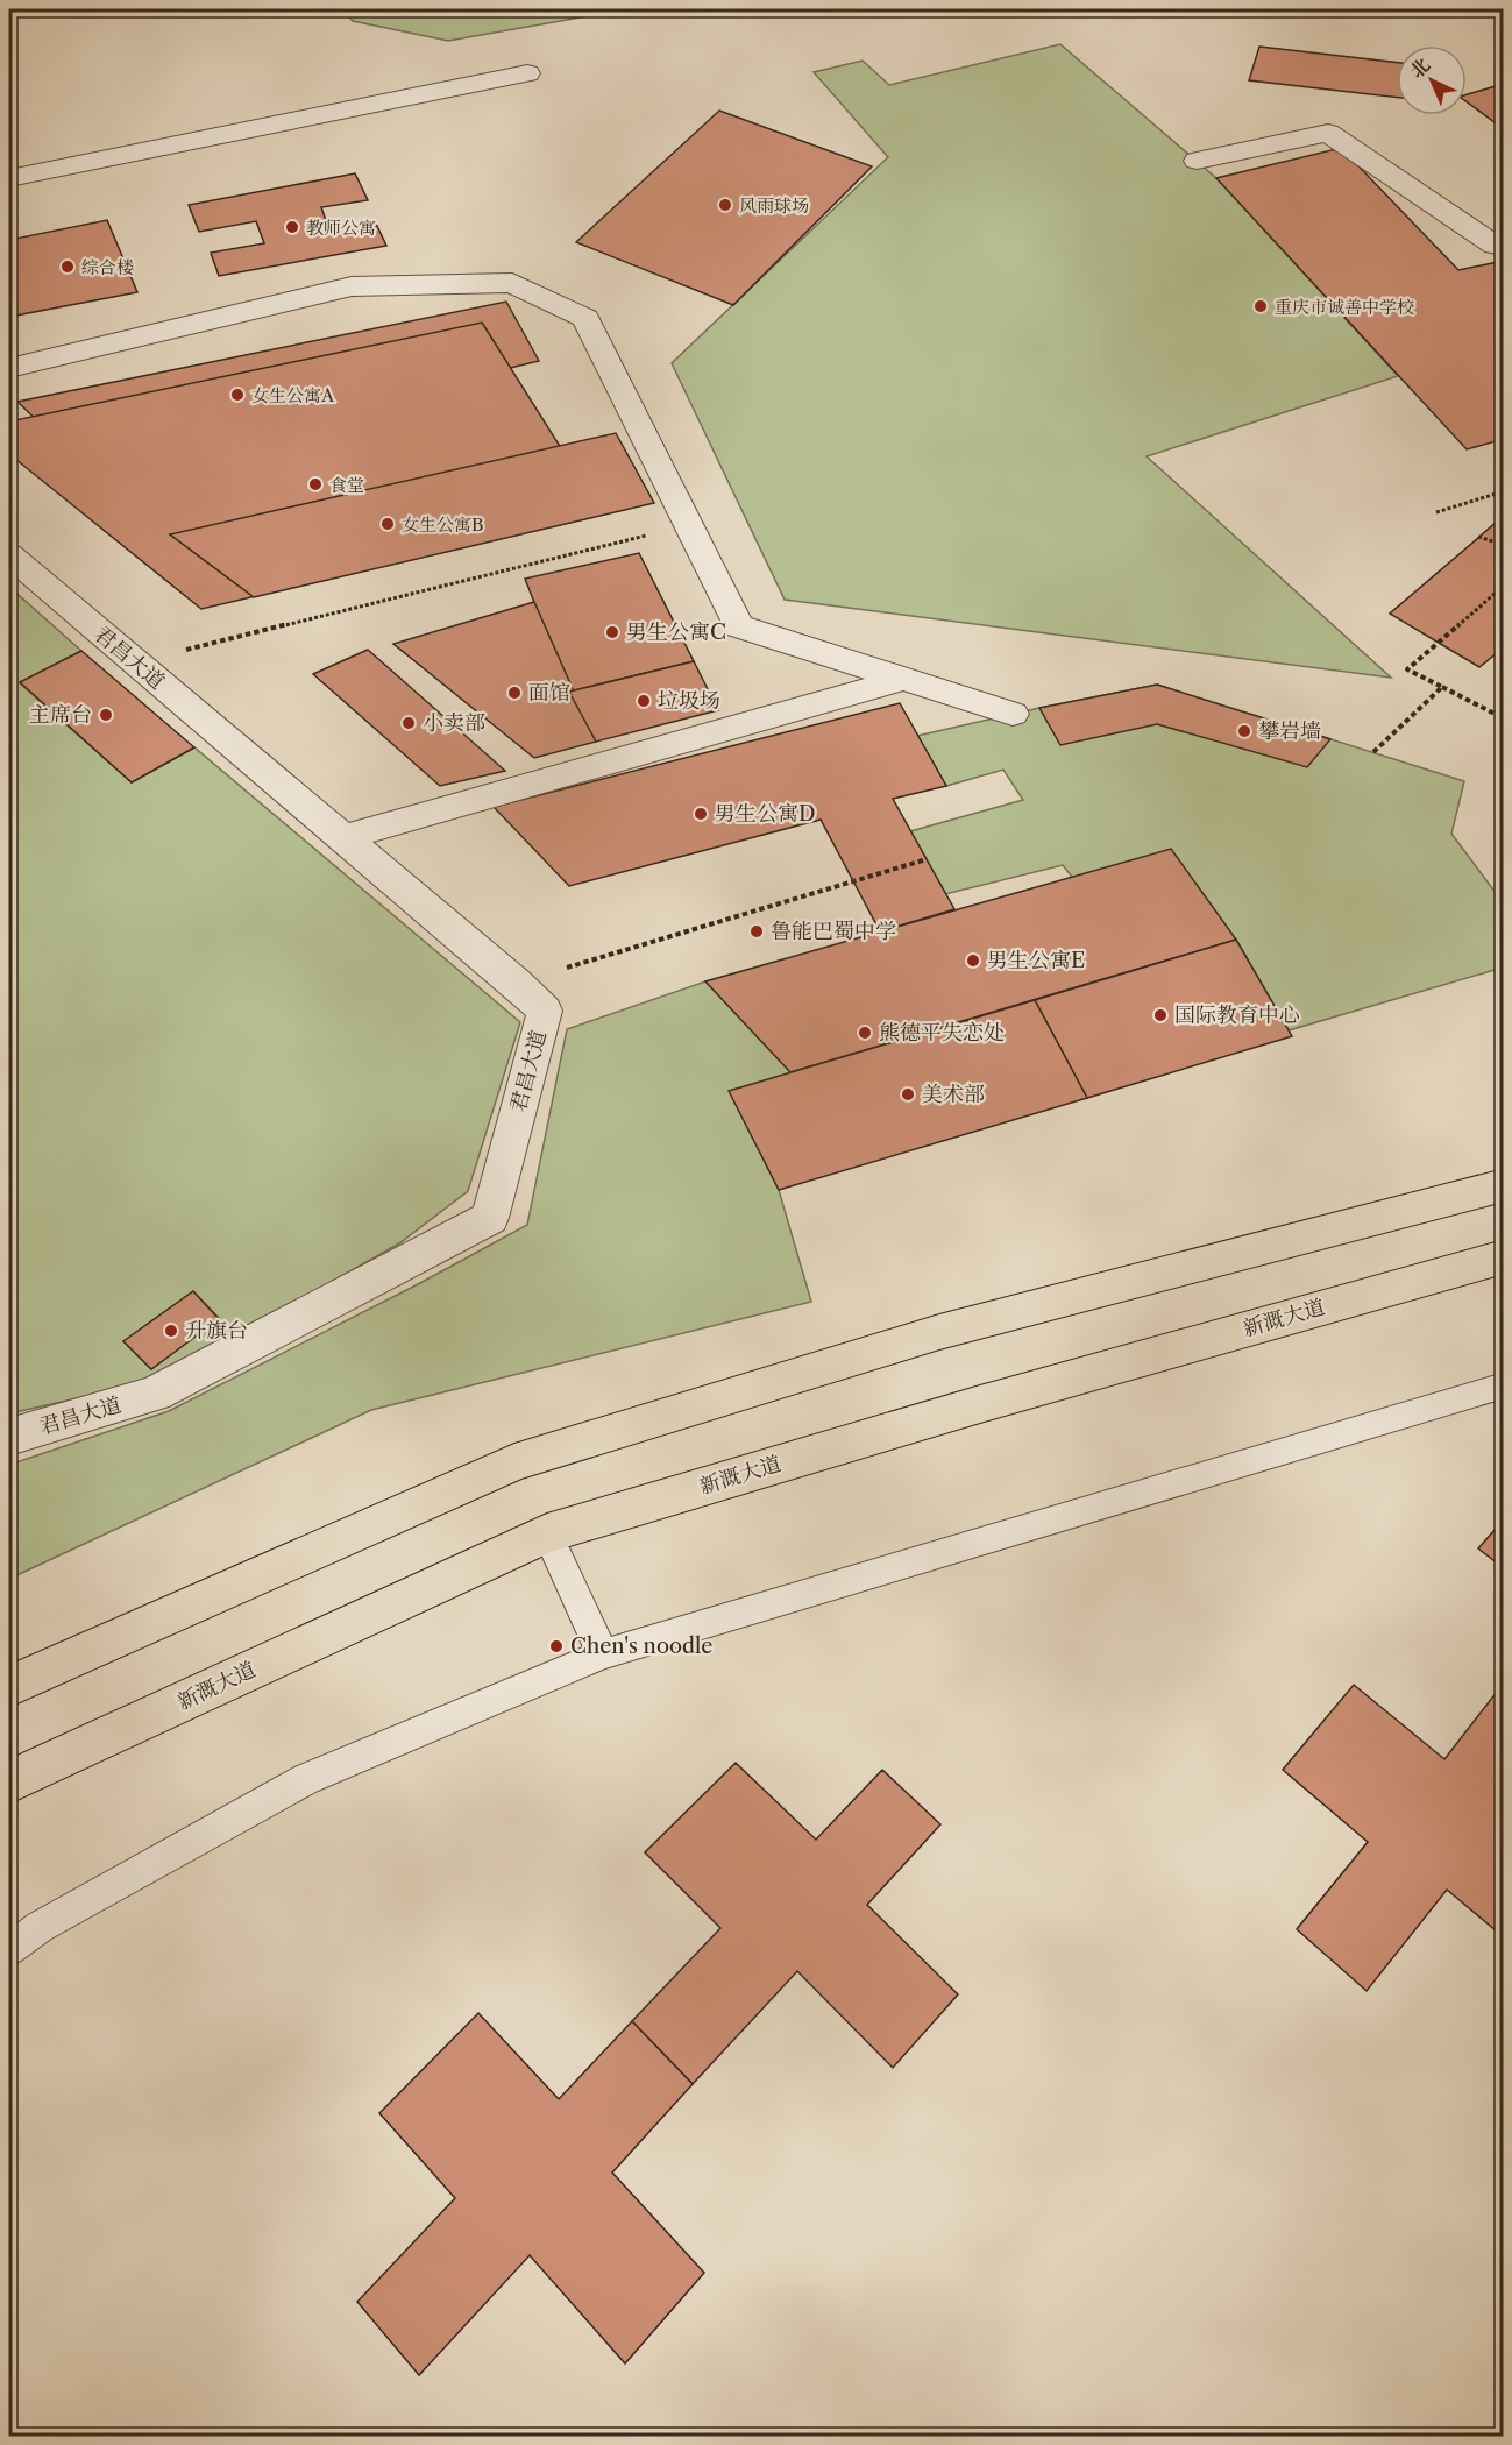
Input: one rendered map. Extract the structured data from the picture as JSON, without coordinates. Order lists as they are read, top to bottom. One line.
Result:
{"streets":{"main road":["新溉大道"],"street":["君昌大道"]},"places":["风雨球场","教师公寓","综合楼","重庆市诚善中学校","女生公寓A","食堂","女生公寓B","男生公寓C","面馆","垃圾场","主席台","小卖部","攀岩墙","男生公寓D","鲁能巴蜀中学","男生公寓E","国际教育中心","熊德平失恋处","美术部","升旗台","Chen's noodle"],"north":"top left"}
